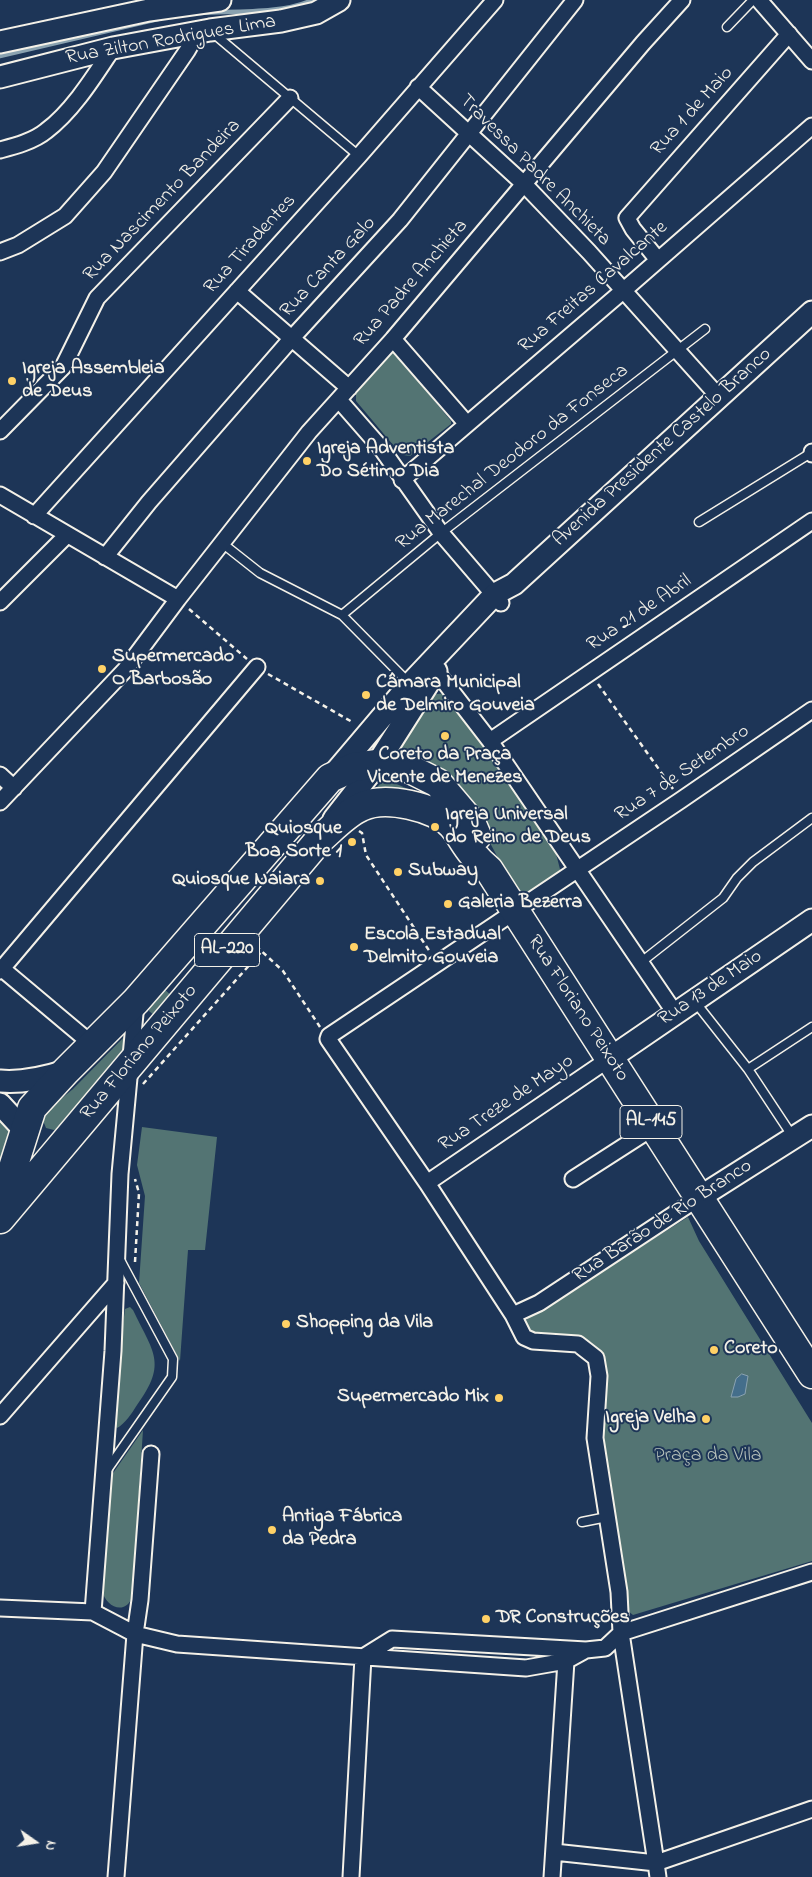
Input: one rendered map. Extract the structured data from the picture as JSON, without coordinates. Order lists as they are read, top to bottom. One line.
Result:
{"streets":{"highway":["AL-220","Rua Floriano Peixoto","AL-145"],"street":["Rua Zilton Rodrigues Lima","Rua 1 de Maio","Travessa Padre Anchieta","Rua Nascimento Bandeira","Rua Tiradentes","Rua Canta Galo","Rua Padre Anchieta","Rua Freitas Cavalcante","Avenida Presidente Castelo Branco","Rua 21 de Abril","Rua 7 de Setembro","Rua 13 de Maio","Rua Treze de Mayo","Rua Barão de Rio Branco"],"lane":["Rua Marechal Deodoro da Fonseca"]},"crossings":[["Rua 1 de Maio","Rua Freitas Cavalcante"],["Travessa Padre Anchieta","Rua Tiradentes"],["Travessa Padre Anchieta","Rua Canta Galo"],["Travessa Padre Anchieta","Rua Padre Anchieta"],["Travessa Padre Anchieta","Rua Freitas Cavalcante"],["Travessa Padre Anchieta","Avenida Presidente Castelo Branco"],["Travessa Padre Anchieta","Rua Marechal Deodoro da Fonseca"],["Avenida Presidente Castelo Branco","AL-220"],["Avenida Presidente Castelo Branco","Rua Floriano Peixoto"],["Rua 7 de Setembro","Rua Floriano Peixoto"],["AL-220","Rua Floriano Peixoto"],["Rua 13 de Maio","Rua Floriano Peixoto"],["Rua 13 de Maio","Rua Treze de Mayo"],["Rua Floriano Peixoto","Rua Treze de Mayo"],["Rua Floriano Peixoto","Rua Barão de Rio Branco"]],"parks":["Praça da Vila"],"places":["Igreja Assembleia de Deus","Igreja Adventista Do Sétimo Dia","Supermercado O Barbosão","Câmara Municipal de Delmiro Gouveia","Coreto da Praça Vicente de Menezes","Igreja Universal do Reino de Deus","Quiosque Boa Sorte 1","Subway","Quiosque Naiara","Galeria Bezerra","Escola Estadual Delmito Gouveia","Shopping da Vila","Coreto","Supermercado Mix","Igreja Velha","Antiga Fábrica da Pedra","DR Construções"],"north":"right"}
